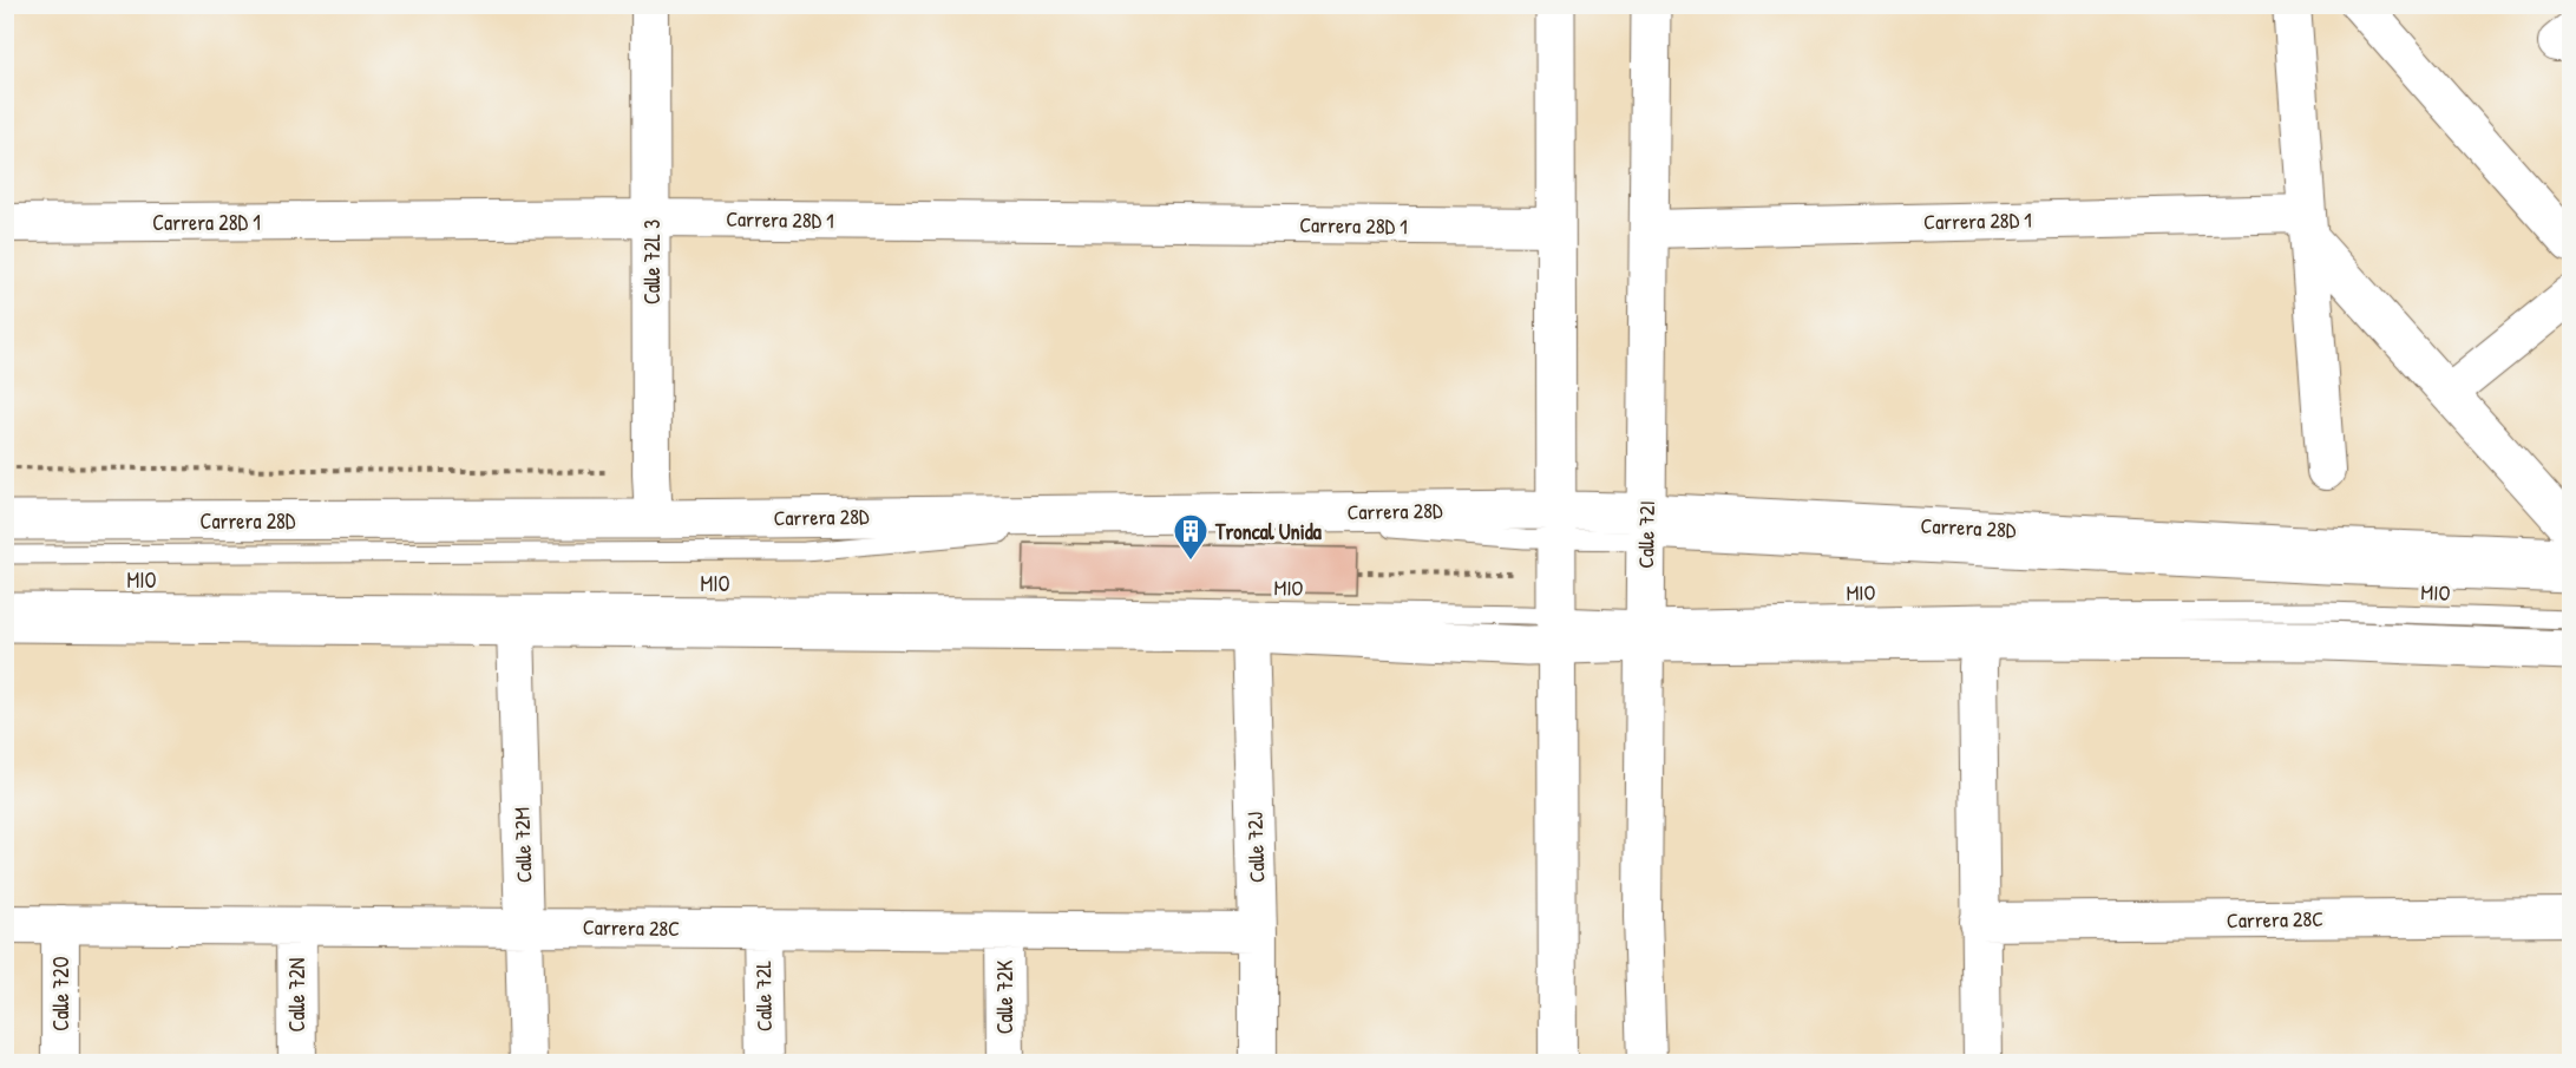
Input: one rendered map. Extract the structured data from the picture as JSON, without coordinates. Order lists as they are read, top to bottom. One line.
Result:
{"streets":{"street":["Carrera 28D 1","Calle 72L 3","Carrera 28D","Calle 72I","Calle 72M","Calle 72J","Carrera 28C","Calle 72O","Calle 72N","Calle 72L","Calle 72K"],"lane":["MIO"]},"crossings":[["Carrera 28D 1","Calle 72L 3"],["Carrera 28D 1","Calle 72I"],["Calle 72L 3","Carrera 28D"],["Carrera 28D","Calle 72I"],["Carrera 28D","MIO"],["Calle 72I","MIO"],["Calle 72M","Carrera 28C"],["Calle 72J","Carrera 28C"],["Carrera 28C","Calle 72O"],["Carrera 28C","Calle 72N"],["Carrera 28C","Calle 72L"],["Carrera 28C","Calle 72K"]],"places":{"building":["Troncal Unida"]}}
